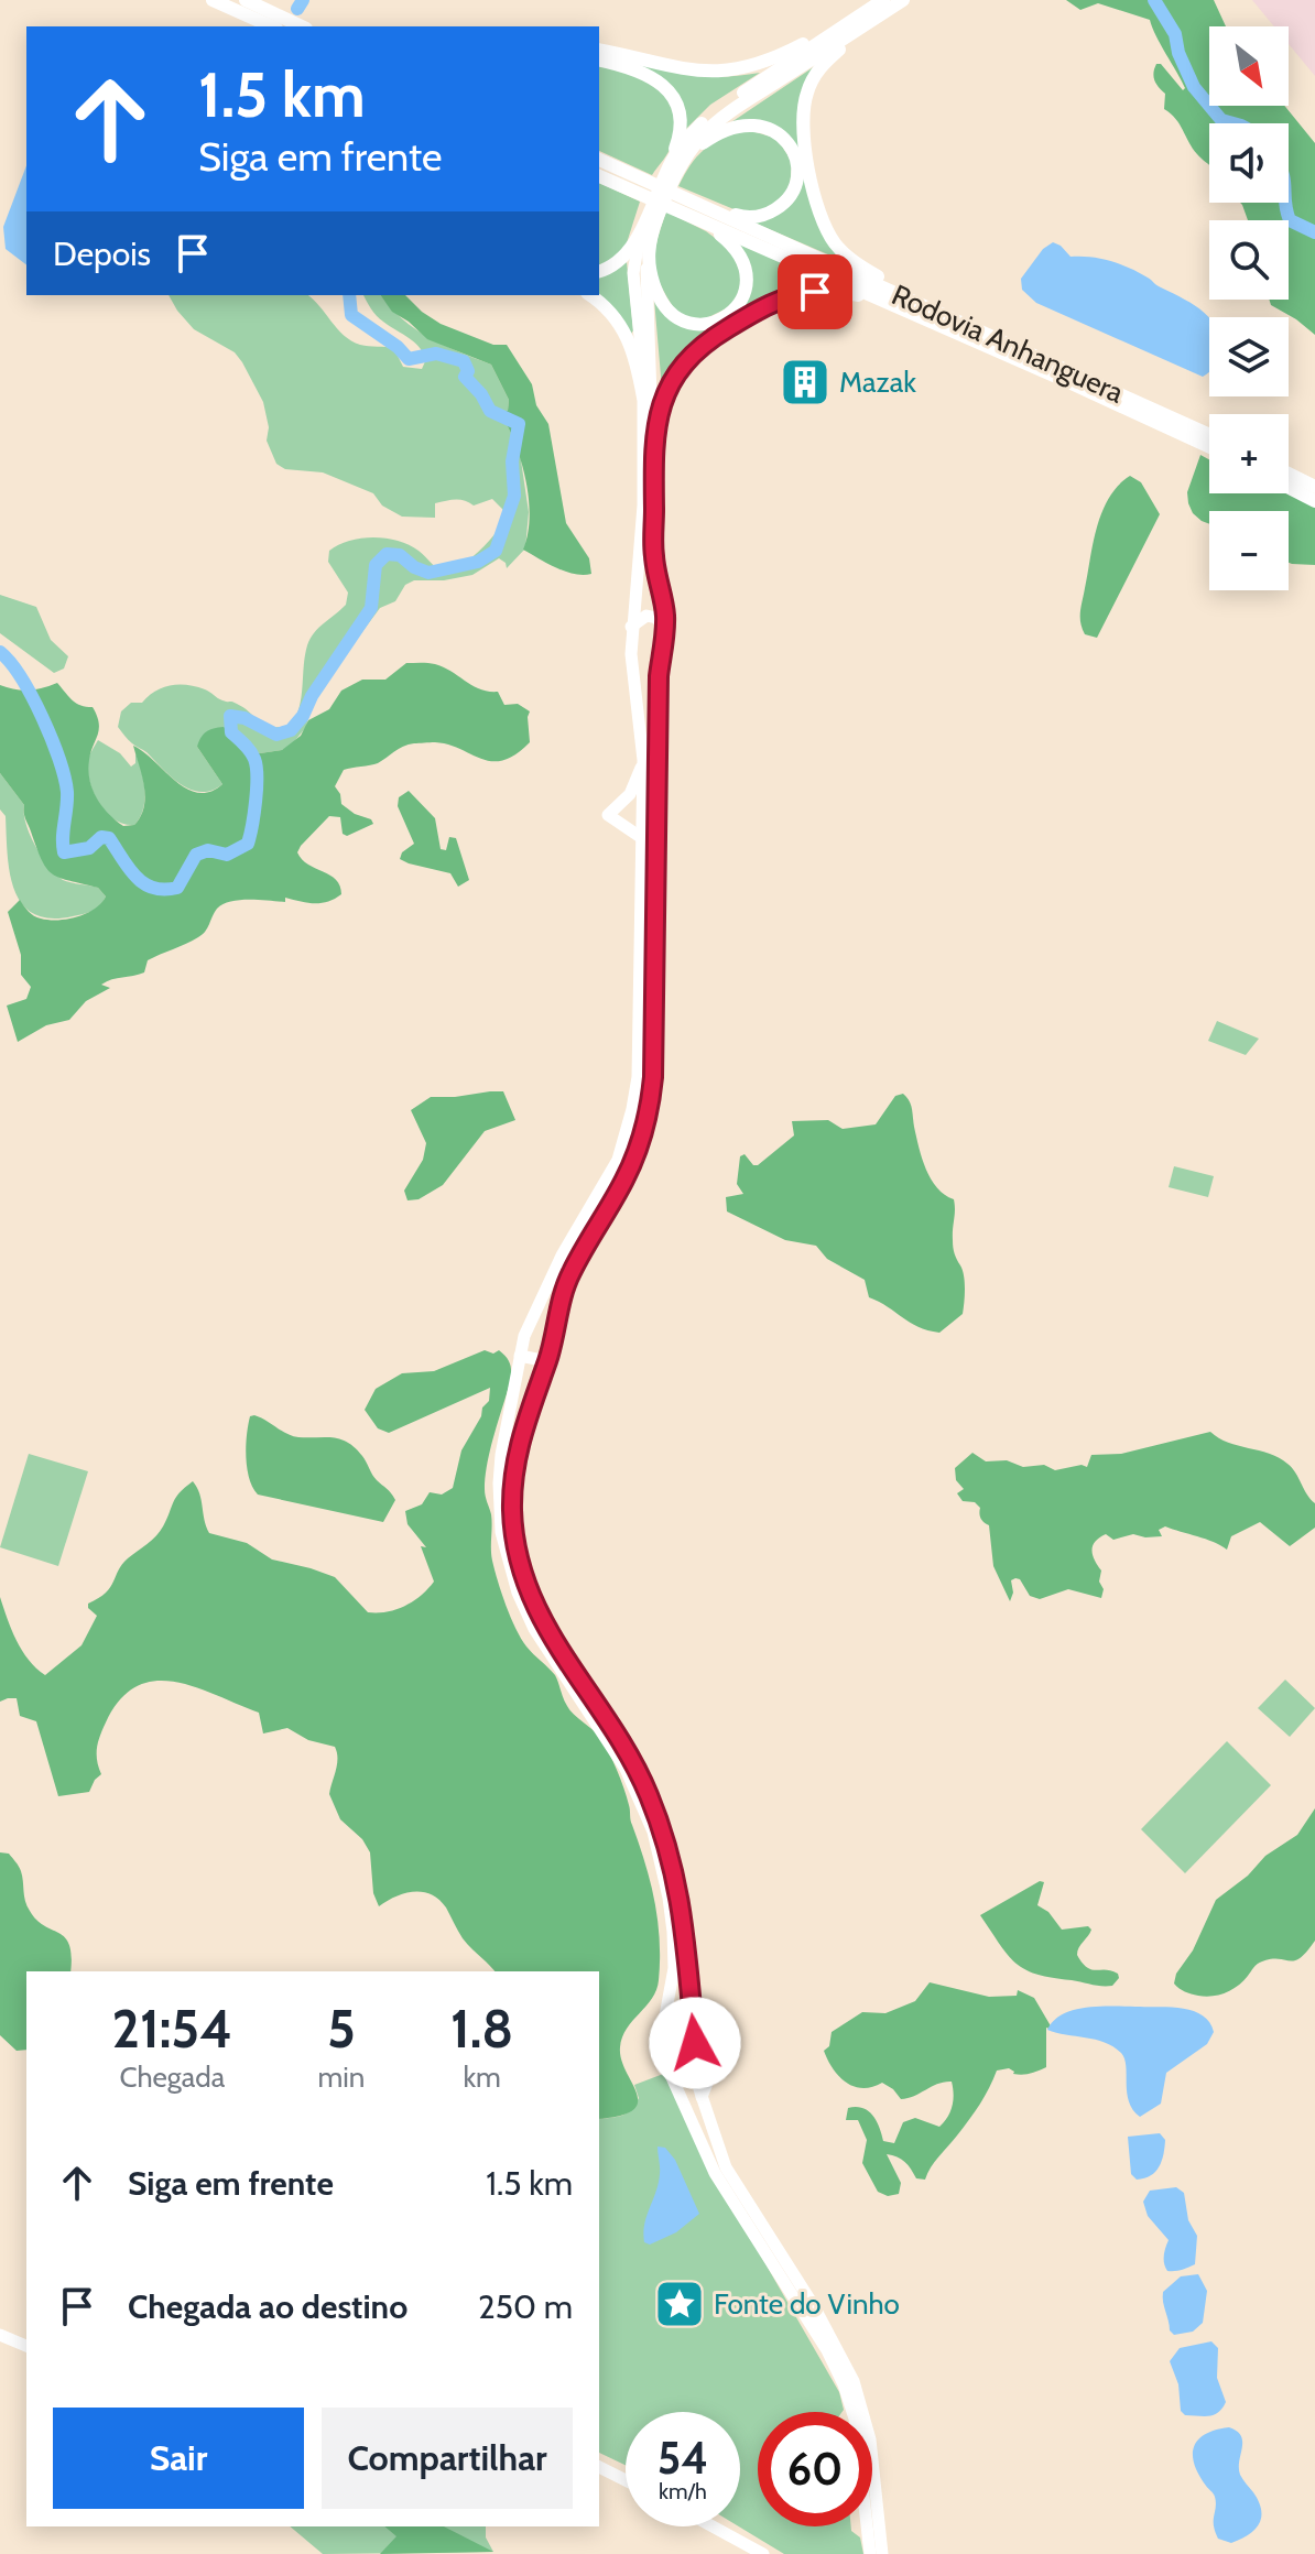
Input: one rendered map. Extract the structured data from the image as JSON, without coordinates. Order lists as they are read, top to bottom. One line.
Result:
{"streets":{"highway":["Rodovia Anhanguera"]},"places":{"building":["Mazak"],"place":["Fonte do Vinho"]},"north":"bottom right","page":{"map_buttons":["+","−"],"turn":["1.5 km","Siga em frente"],"then":"Depois","eta":["21:54","Chegada","5","min","1.8","km"],"list":[{"name":"Siga em frente","value":"1.5 km"},{"name":"Chegada ao destino","value":"250 m"}],"buttons":["Sair","Compartilhar"],"speed":"54 km/h","limit":"60"}}
